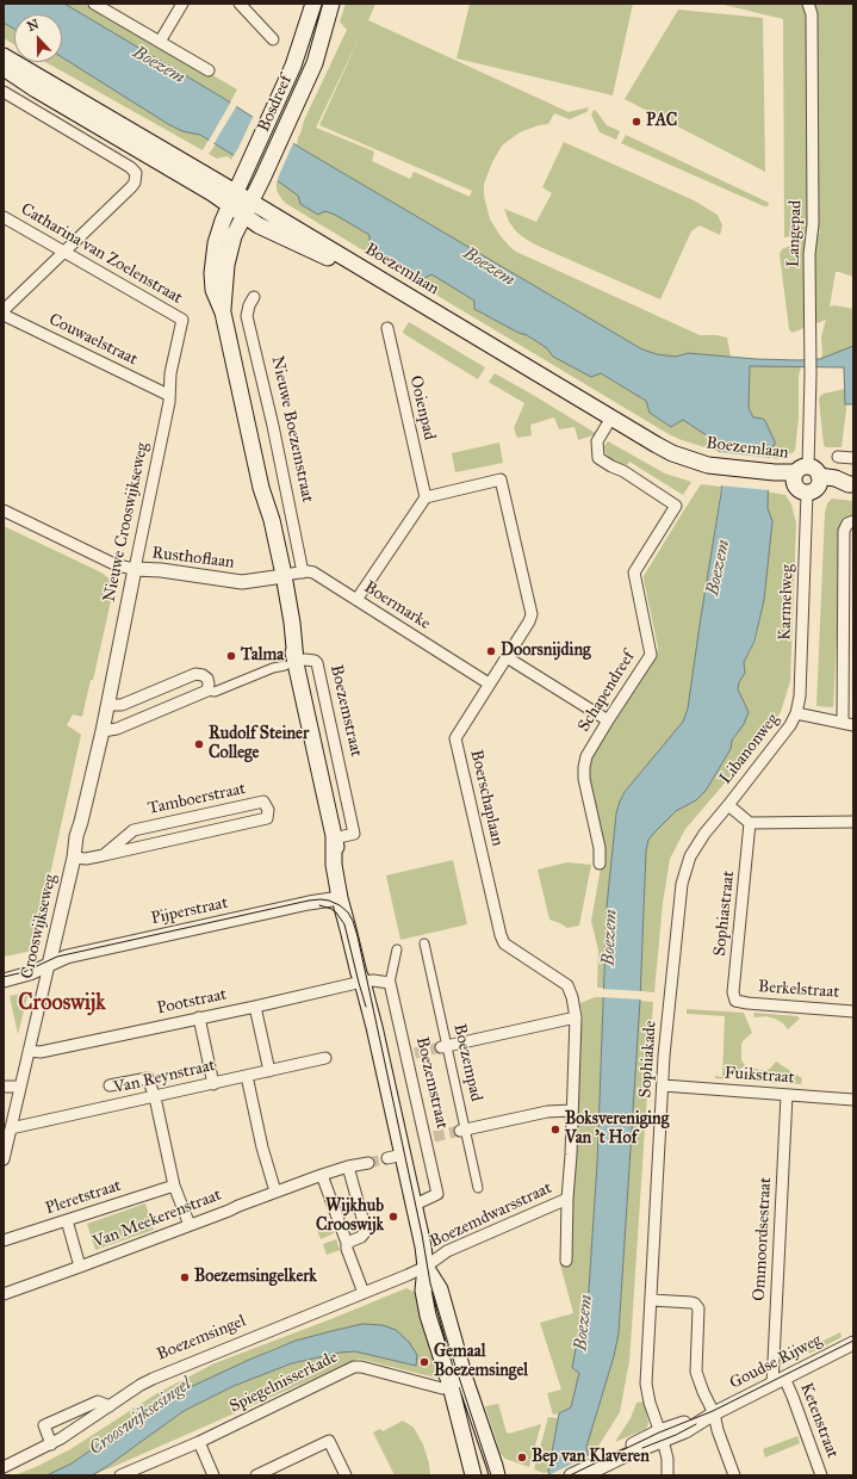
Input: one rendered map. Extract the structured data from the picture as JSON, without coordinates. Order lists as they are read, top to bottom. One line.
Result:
{"streets":{"main road":["Bosdreef","Boezemlaan"],"street":["Langepad","Catharina van Zoelenstraat","Couwaelstraat","Ooienpad","Nieuwe Boezemstraat","Nieuwe Crooswijkseweg","Rusthoflaan","Karmelweg","Boermarke","Schapendreef","Boezemstraat","Libanonweg","Boerschaplaan","Tamboerstraat","Pijperstraat","Sophiastraat","Crooswijkseweg","Berkelstraat","Pootstraat","Sophiakade","Boezempad","Fuikstraat","Van Reynstraat","Pleretstraat","Boezemdwarsstraat","Van Meekerenstraat","Ommoordsestraat","Boezemsingel","Goudse Rijweg","Spiegelnisserkade","Ketenstraat"]},"crossings":[["Bosdreef","Boezemlaan"],["Langepad","Boezemlaan"],["Langepad","Karmelweg"],["Catharina van Zoelenstraat","Nieuwe Crooswijkseweg"],["Boezemlaan","Karmelweg"],["Boezemlaan","Schapendreef"],["Couwaelstraat","Nieuwe Crooswijkseweg"],["Ooienpad","Boerschaplaan"],["Nieuwe Boezemstraat","Boermarke"],["Nieuwe Crooswijkseweg","Rusthoflaan"],["Nieuwe Crooswijkseweg","Crooswijkseweg"],["Rusthoflaan","Boermarke"],["Karmelweg","Libanonweg"],["Boermarke","Boerschaplaan"],["Libanonweg","Sophiakade"],["Tamboerstraat","Crooswijkseweg"],["Pijperstraat","Crooswijkseweg"],["Sophiastraat","Berkelstraat"],["Crooswijkseweg","Pootstraat"],["Crooswijkseweg","Van Reynstraat"],["Sophiakade","Fuikstraat"],["Sophiakade","Goudse Rijweg"],["Fuikstraat","Ommoordsestraat"],["Boezemdwarsstraat","Boezemsingel"],["Ommoordsestraat","Goudse Rijweg"],["Goudse Rijweg","Ketenstraat"]],"districts":["Crooswijk"],"water":["Boezem","Crooswijksesingel"],"places":["PAC","Doorsnijding","Talma","Rudolf Steiner College","Boksvereniging Van 't Hof","Wijkhub Crooswijk","Boezemsingelkerk","Gemaal Boezemsingel","Bep van Klaveren"],"north":"top"}
